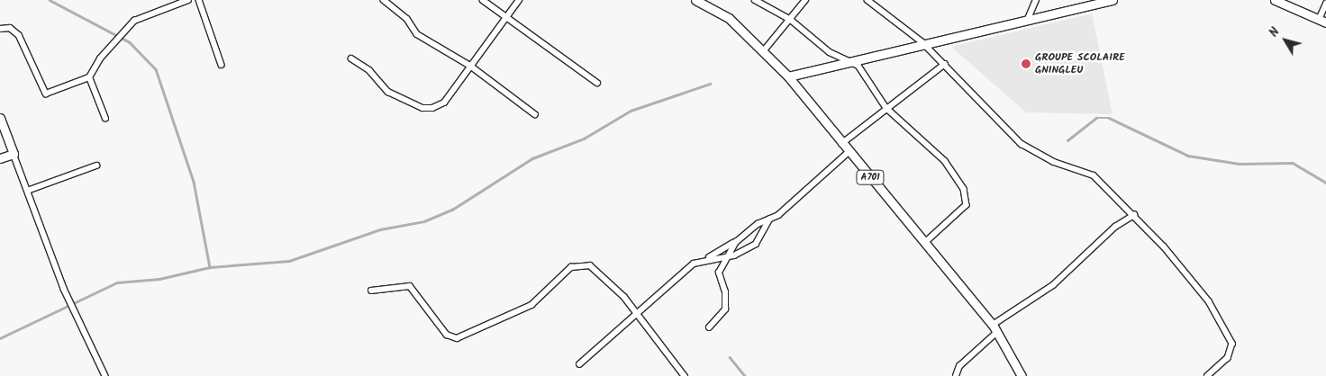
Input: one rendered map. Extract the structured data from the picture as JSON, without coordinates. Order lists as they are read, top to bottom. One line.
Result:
{"streets":{"main road":["A701"]},"places":["GROUPE SCOLAIRE GNINGLEU"],"north":"top left"}
